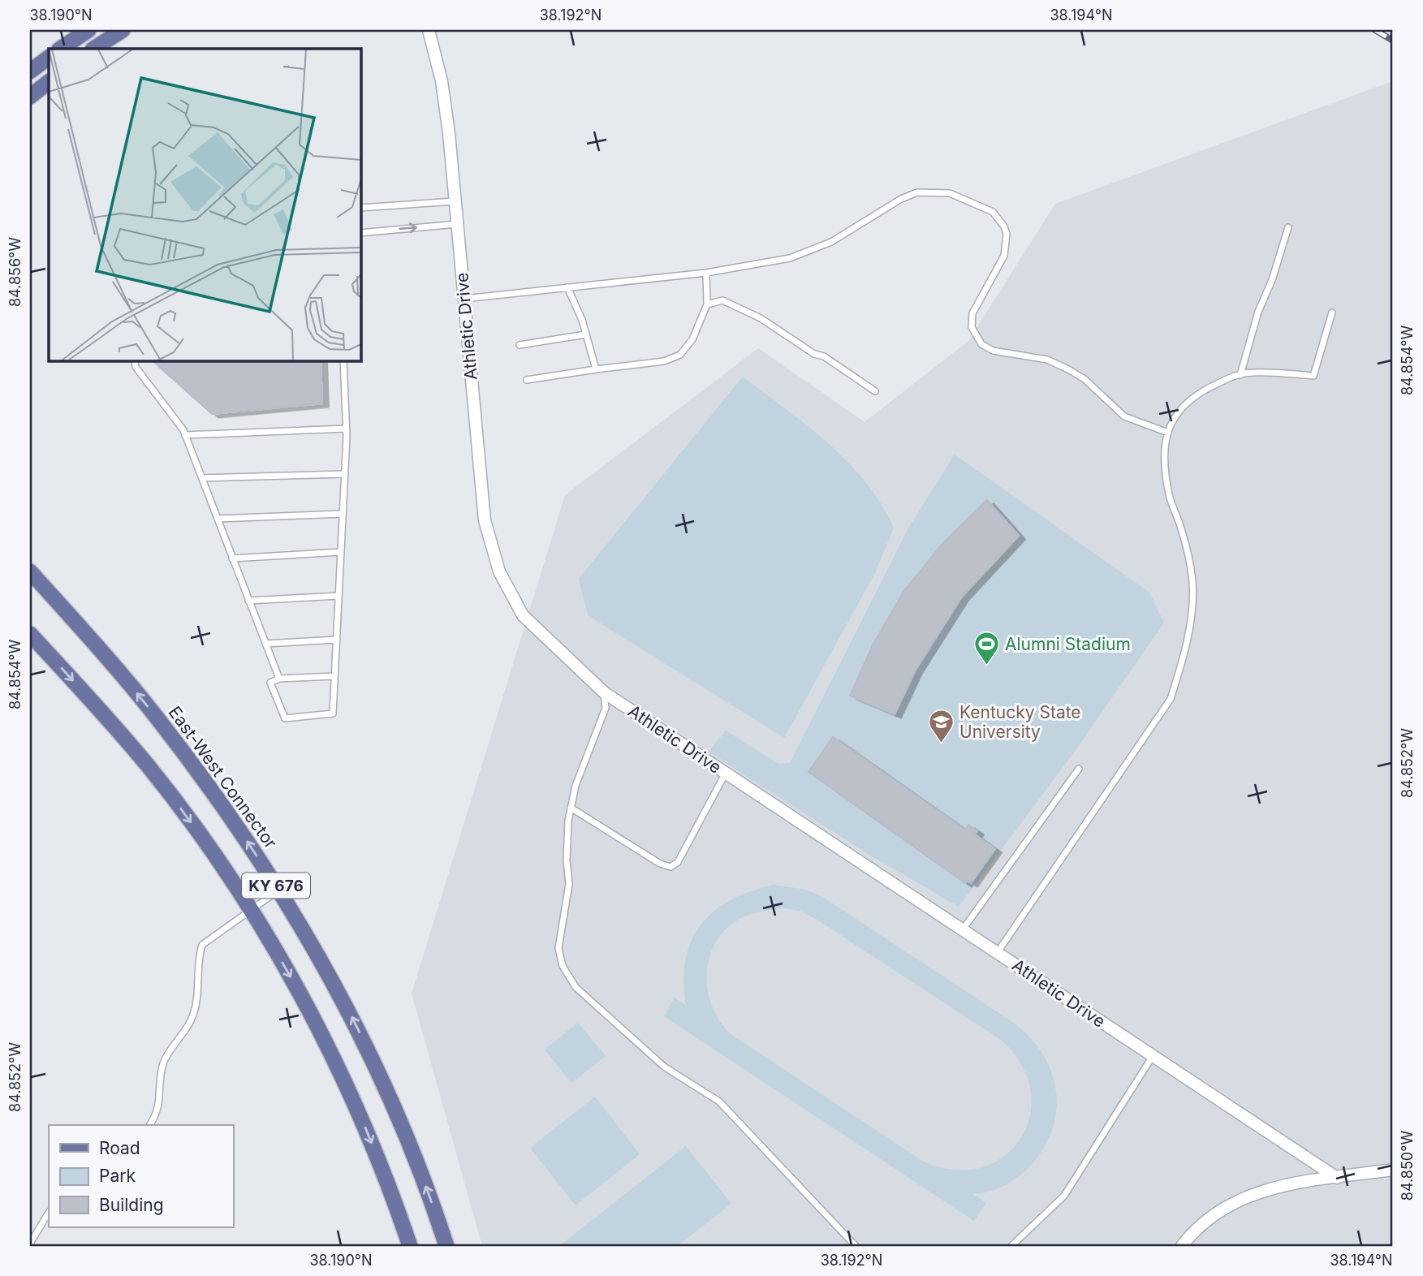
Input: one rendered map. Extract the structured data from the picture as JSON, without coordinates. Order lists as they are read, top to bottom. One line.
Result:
{"streets":{"main road":["East-West Connector","KY 676"],"street":["Athletic Drive"]},"places":{"sports":["Alumni Stadium"],"school or university":["Kentucky State University"]},"legend":["Road","Park","Building"],"coordinates":["38.190°N","38.192°N","38.194°N","84.856°W","84.854°W","84.852°W","84.850°W"]}
